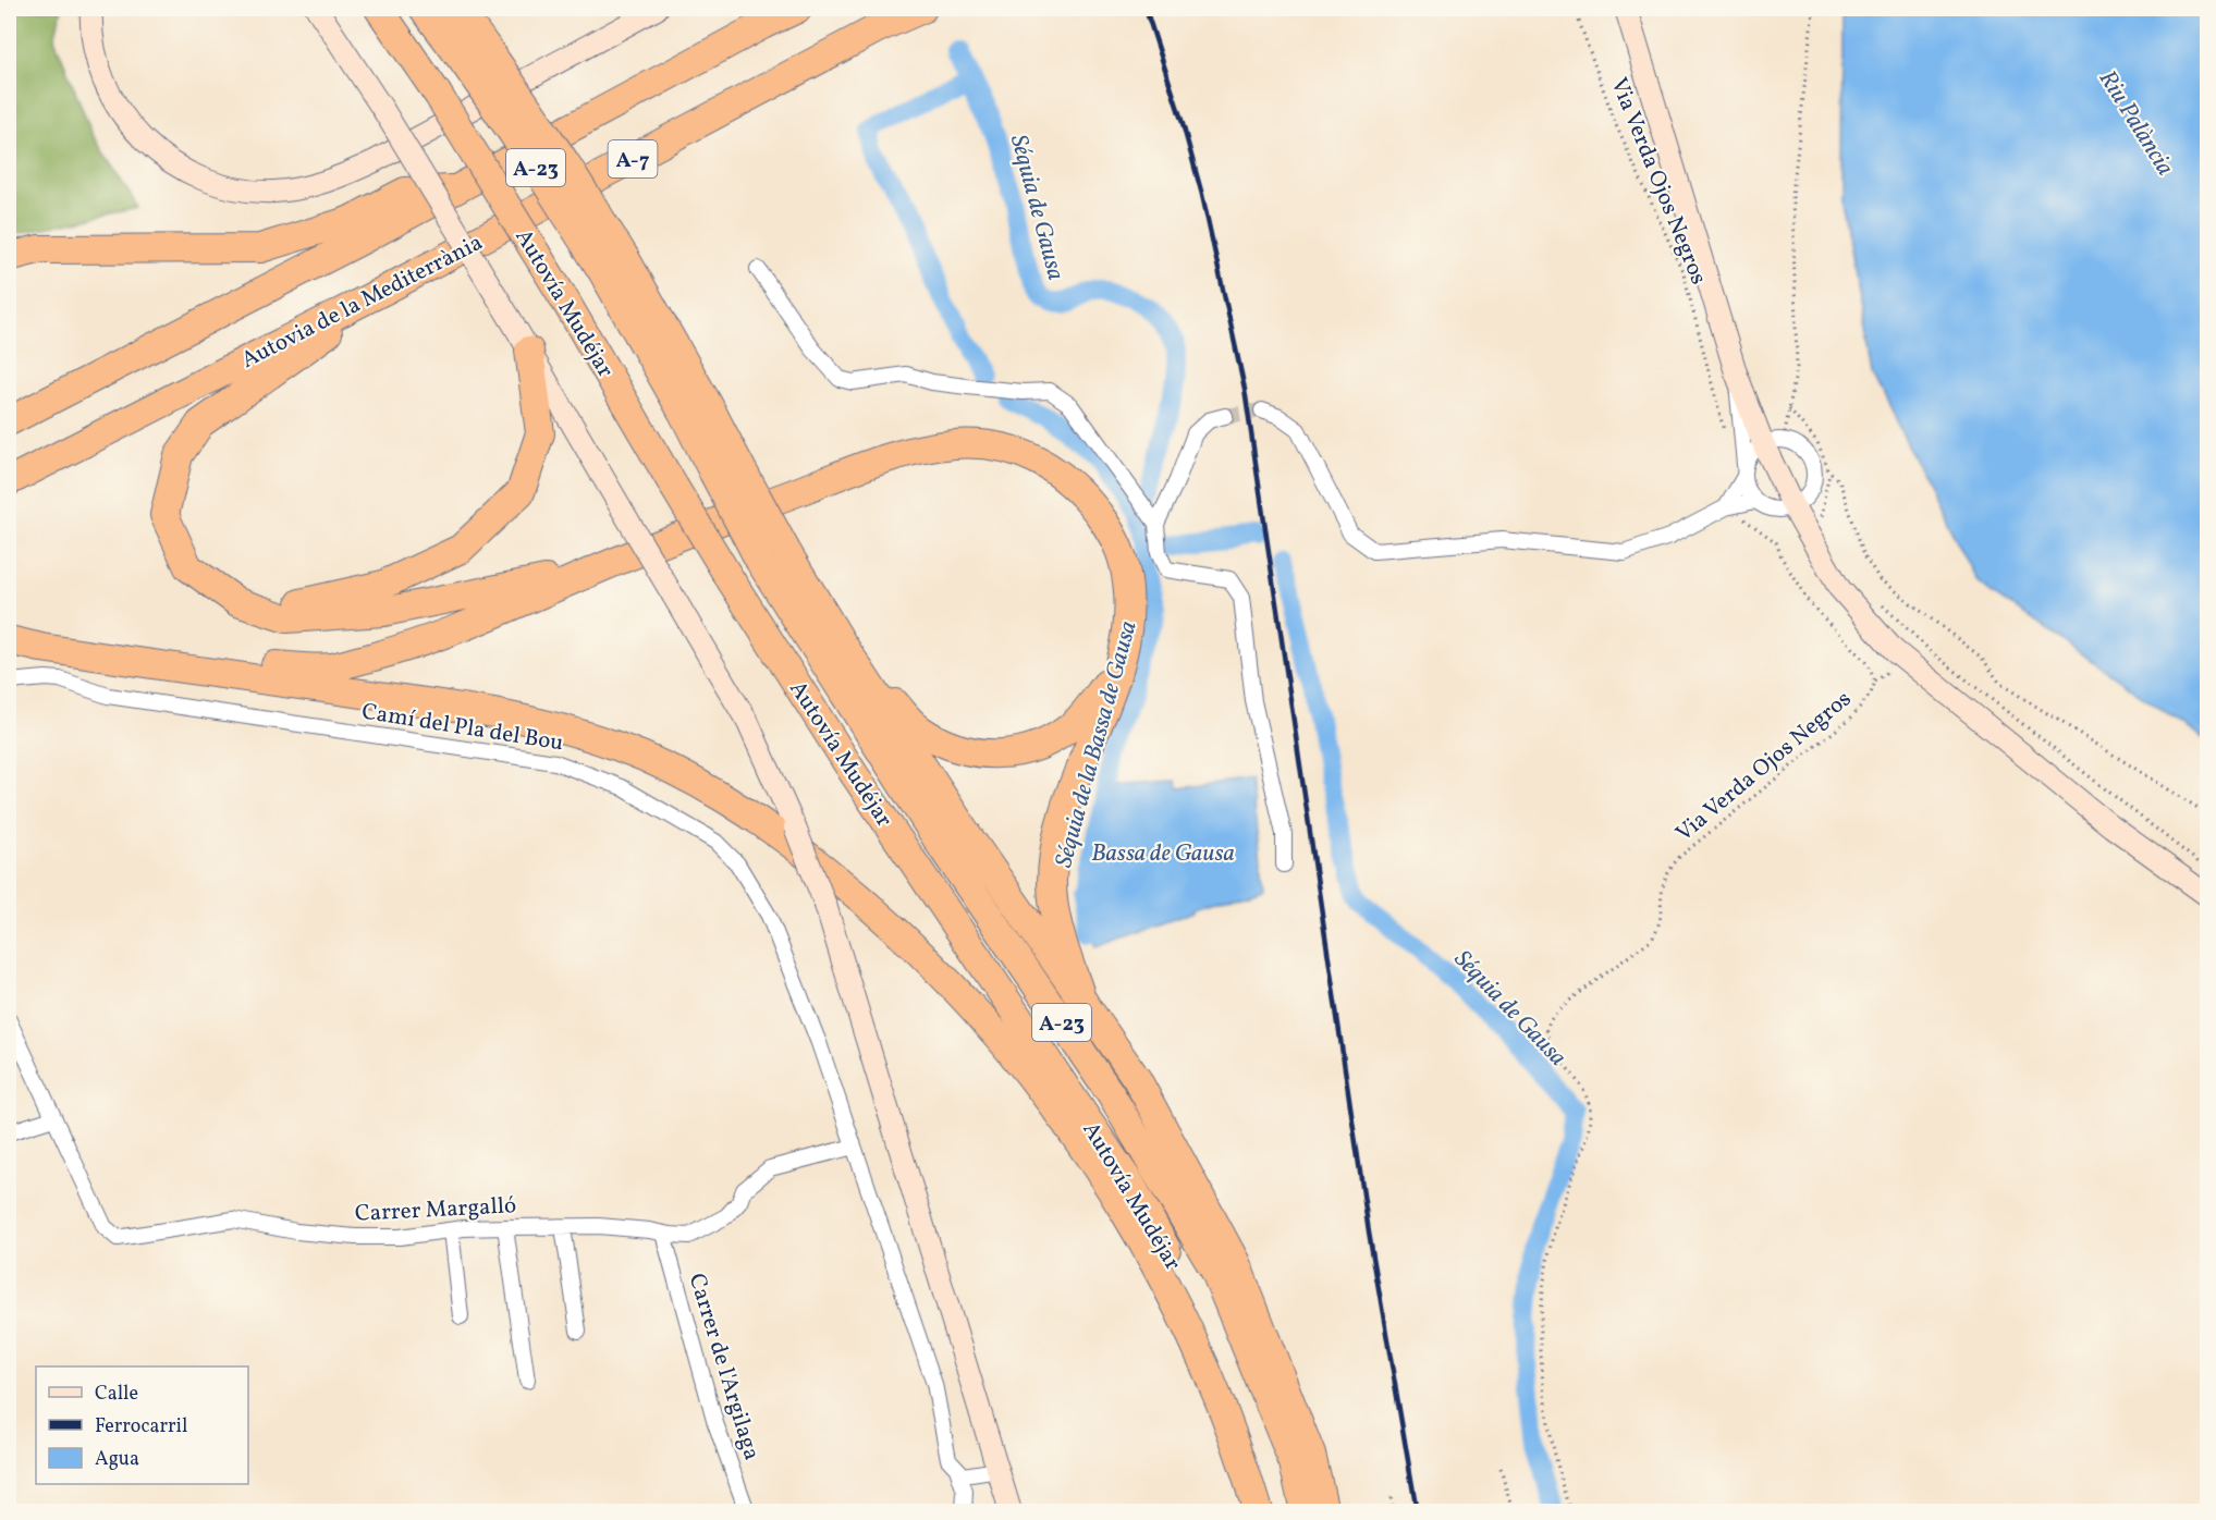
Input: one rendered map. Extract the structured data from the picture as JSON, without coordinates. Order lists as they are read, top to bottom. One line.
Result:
{"streets":{"highway":["A-7","A-23","Autovia de la Mediterrània","Autovía Mudéjar"],"street":["Camí del Pla del Bou","Carrer Margalló","Carrer de l'Argilaga"],"path":["Via Verda Ojos Negros"]},"crossings":[["Camí del Pla del Bou","Carrer Margalló"],["Carrer Margalló","Carrer de l'Argilaga"]],"water":["Riu Palància","Séquia de Gausa","Séquia de la Bassa de Gausa","Bassa de Gausa"],"legend":["Calle","Ferrocarril","Agua"]}
